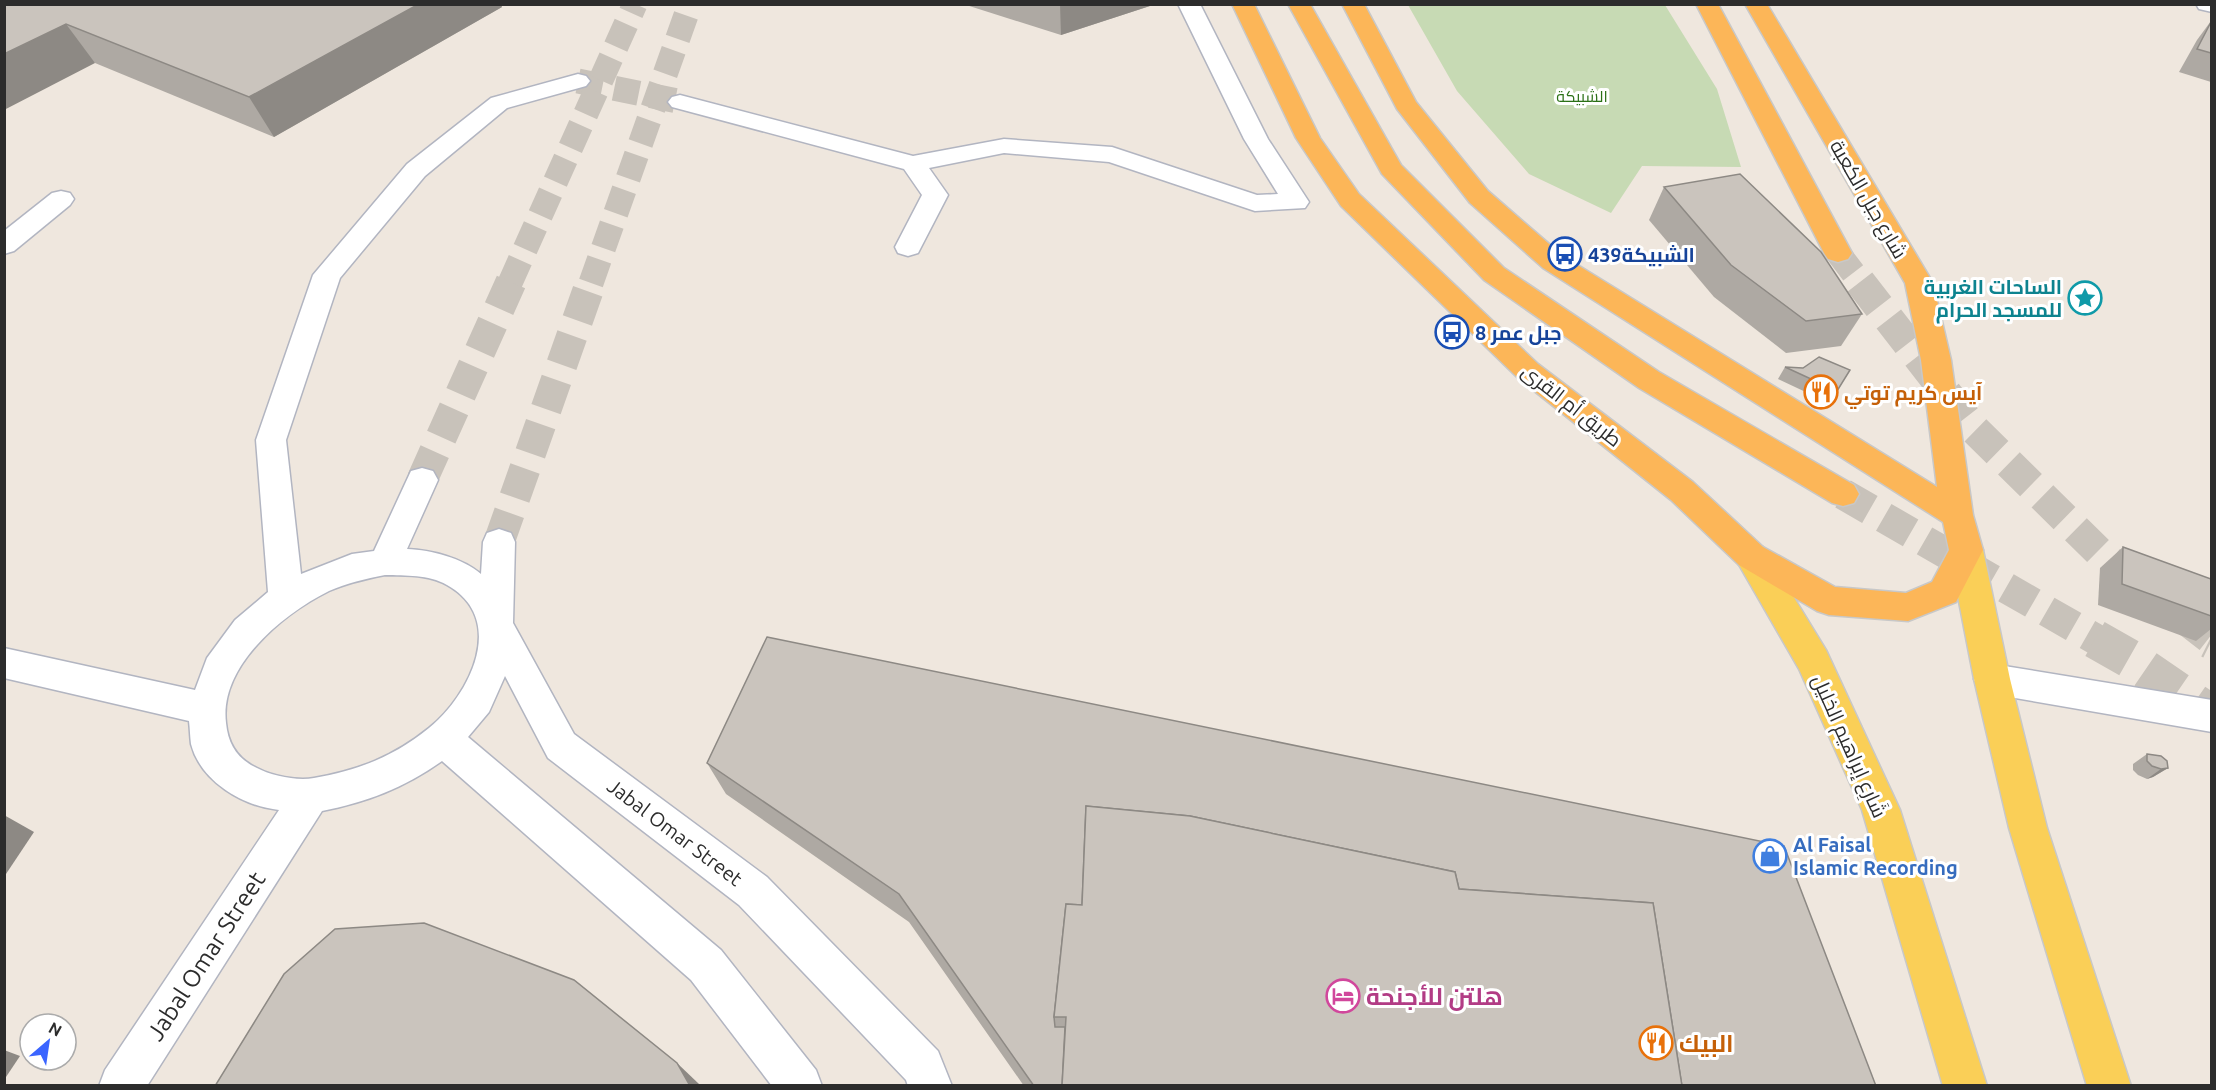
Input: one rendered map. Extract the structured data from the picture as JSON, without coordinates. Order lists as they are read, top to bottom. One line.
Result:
{"streets":{"highway":["شارع جبل الكعبة","طريق أم القرى"],"main road":["شَارِع إبراهيم الخليل"],"street":["Jabal Omar Street"]},"crossings":[["شارع جبل الكعبة","طريق أم القرى"],["طريق أم القرى","شَارِع إبراهيم الخليل"]],"parks":["الشبيكة"],"places":{"bus stop":["الشبيكة439","جبل عمر 8"],"place":["الساحات الغربية للمسجد الحرام"],"restaurant":["آيس كريم توتي","البيك"],"shop":["Al Faisal Islamic Recording"],"hotel":["هلتن للأجنحة"]},"north":"top right"}
